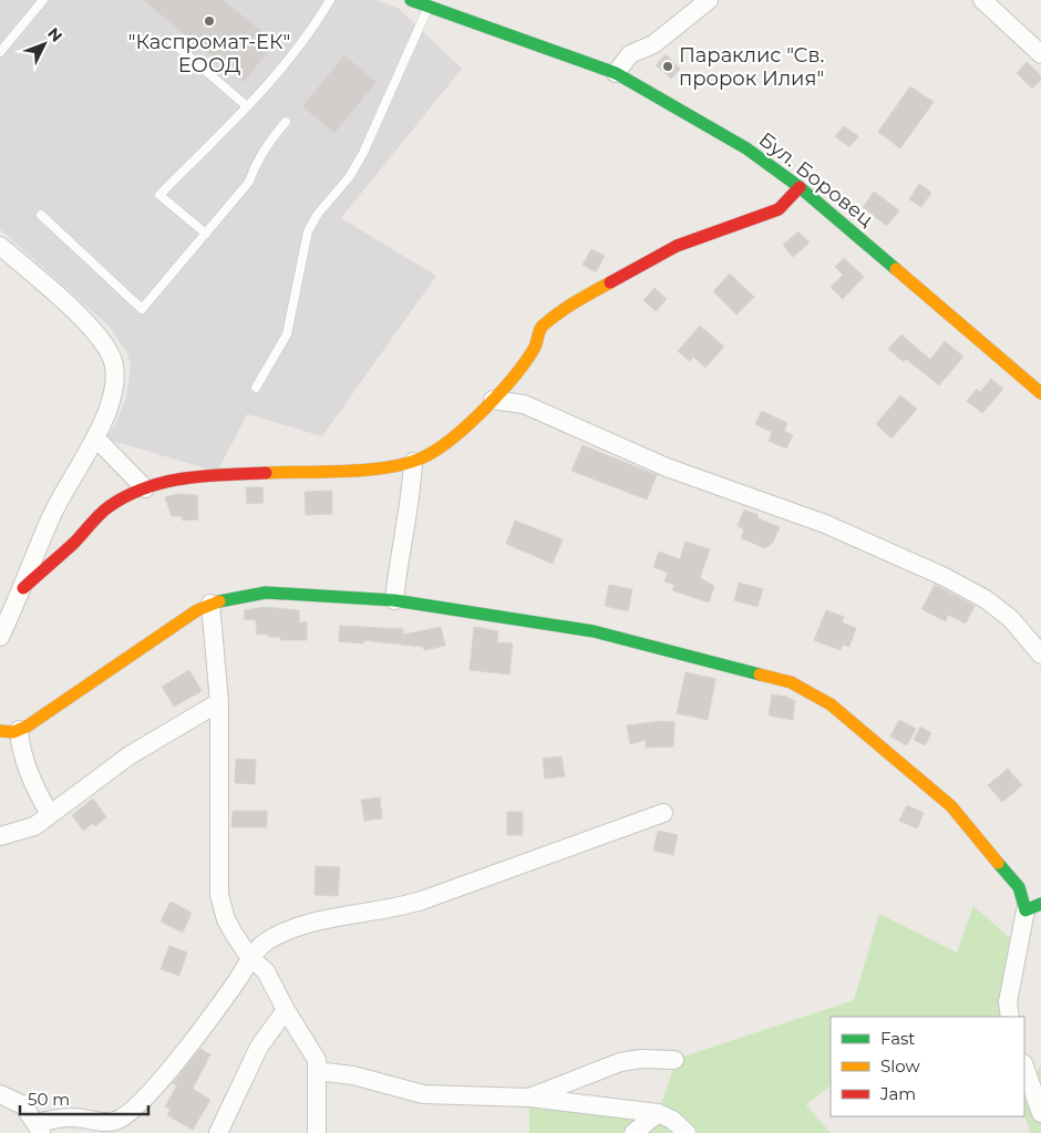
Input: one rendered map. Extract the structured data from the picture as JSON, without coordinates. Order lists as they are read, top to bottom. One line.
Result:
{"streets":{"street":["Бул. Боровец"]},"places":["\"Каспромат-ЕК\" ЕООД","Параклис \"Св. пророк Илия\""],"legend":["Fast","Slow","Jam"],"scale_bar":"50 m","north":"top right"}
